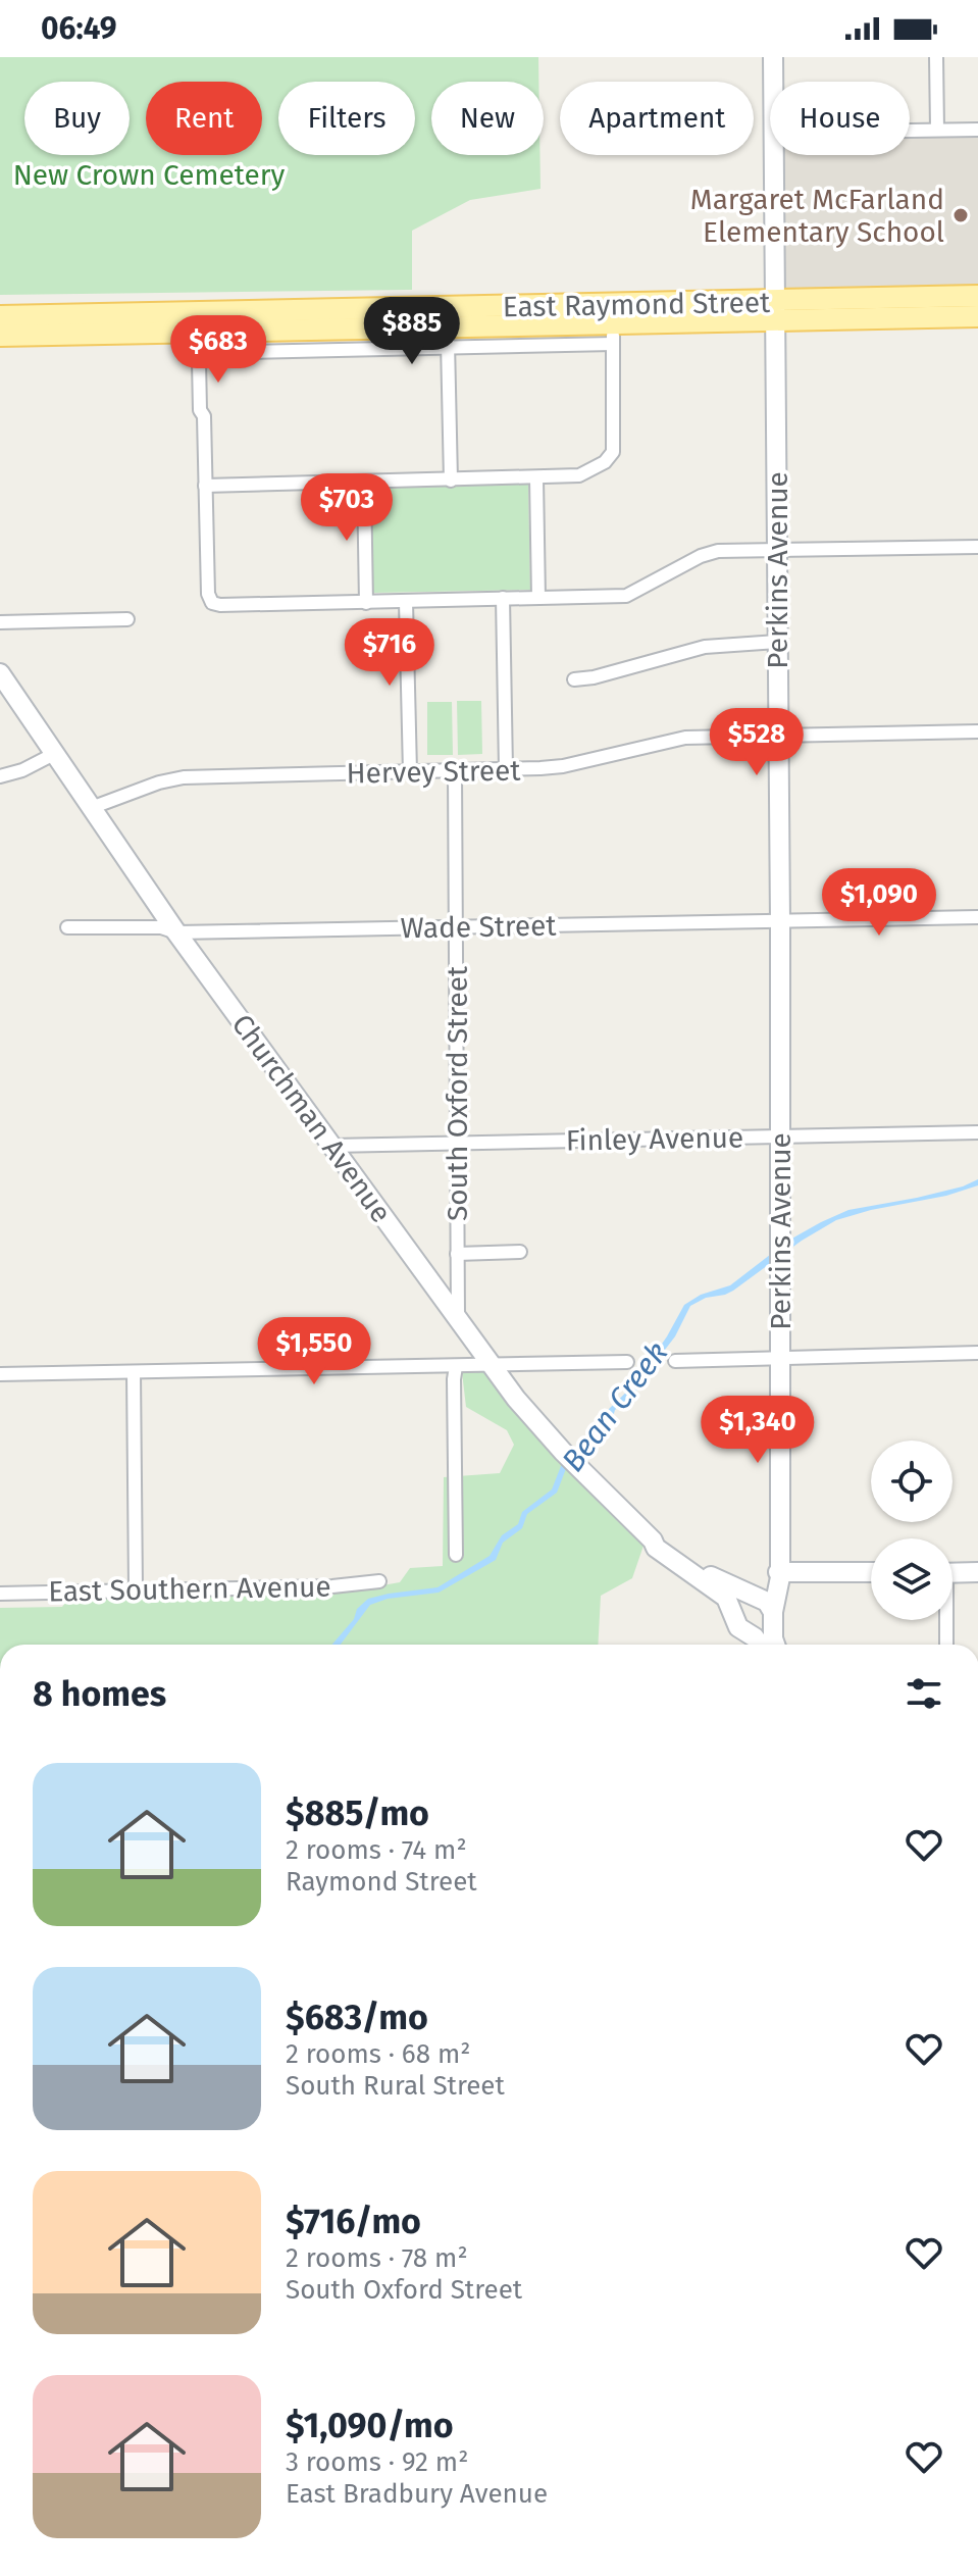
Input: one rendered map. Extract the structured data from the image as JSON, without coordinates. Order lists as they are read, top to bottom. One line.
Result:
{"streets":{"main road":["East Raymond Street"],"street":["Perkins Avenue","Hervey Street","Wade Street","South Oxford Street","Churchman Avenue","Finley Avenue","East Southern Avenue"]},"crossings":[["East Raymond Street","Perkins Avenue"],["Perkins Avenue","Hervey Street"],["Perkins Avenue","Wade Street"],["Perkins Avenue","Churchman Avenue"],["Perkins Avenue","Finley Avenue"],["Hervey Street","South Oxford Street"],["Hervey Street","Churchman Avenue"],["Wade Street","South Oxford Street"],["Wade Street","Churchman Avenue"],["South Oxford Street","Churchman Avenue"],["South Oxford Street","Finley Avenue"],["Churchman Avenue","Finley Avenue"]],"water":["Bean Creek"],"parks":["New Crown Cemetery"],"places":["Margaret McFarland Elementary School"],"page":{"status":"06:49","chip":["Buy","Rent","Filters","New","Apartment","House"],"price":["$885","$683","$703","$716","$528","$1,090","$1,550","$1,340"],"heading":"8 homes","list":[{"name":"$885/mo","note":"2 rooms · 74 m² · Raymond Street"},{"name":"$683/mo","note":"2 rooms · 68 m² · South Rural Street"},{"name":"$716/mo","note":"2 rooms · 78 m² · South Oxford Street"},{"name":"$1,090/mo","note":"3 rooms · 92 m² · East Bradbury Avenue"}]}}
